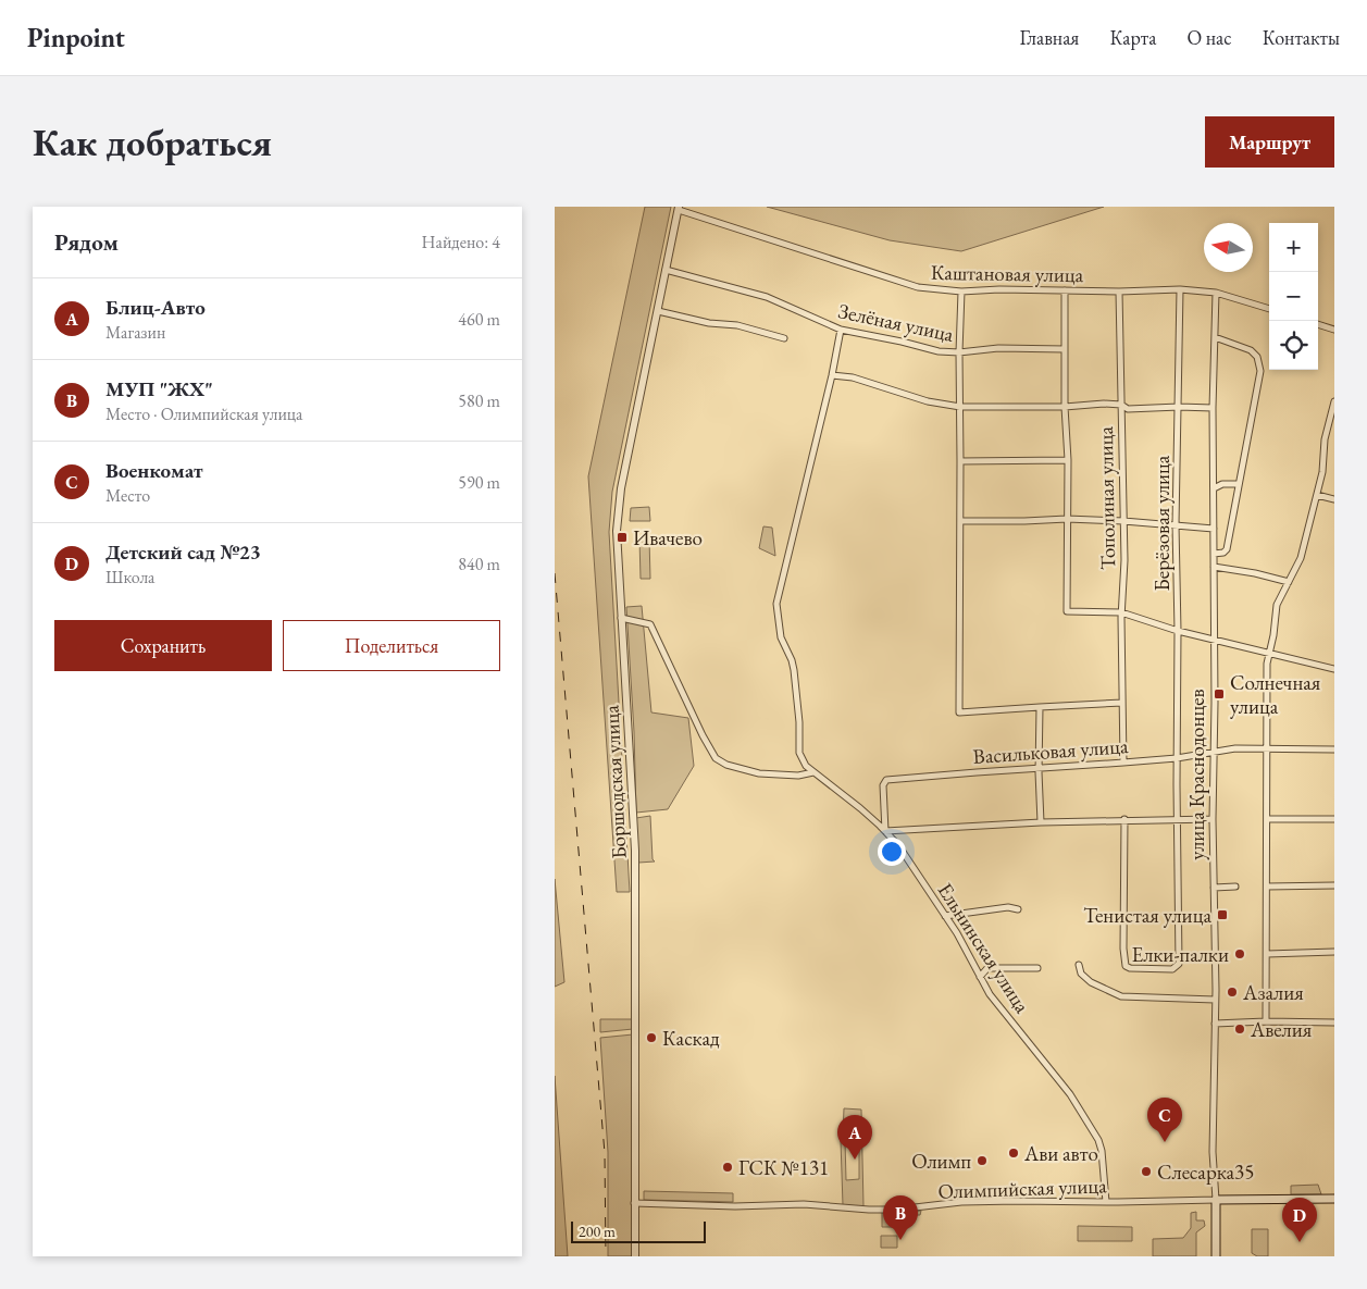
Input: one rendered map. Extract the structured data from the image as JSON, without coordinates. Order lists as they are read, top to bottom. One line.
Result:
{"streets":{"main road":["улица Краснодонцев"],"street":["Каштановая улица","Зелёная улица","Тополиная улица","Берёзовая улица","Васильковая улица","Боршодская улица","Ельнинская улица","Олимпийская улица"]},"crossings":[["Каштановая улица","Тополиная улица"],["Каштановая улица","Берёзовая улица"],["Каштановая улица","улица Краснодонцев"],["Каштановая улица","Боршодская улица"],["Зелёная улица","Боршодская улица"],["Тополиная улица","Васильковая улица"],["Берёзовая улица","Васильковая улица"],["Васильковая улица","улица Краснодонцев"],["Васильковая улица","Ельнинская улица"],["улица Краснодонцев","Олимпийская улица"],["Боршодская улица","Олимпийская улица"],["Ельнинская улица","Олимпийская улица"]],"places":{"transit":["Ивачево","Солнечная улица","Тенистая улица"],"other":["Елки-палки","Азалия","Авелия","Каскад","Ави авто","Олимп","ГСК №131","Слесарка35"]},"scale_bar":"200 m","north":"left","page":{"header":"Pinpoint","nav":["Главная","Карта","О нас","Контакты"],"buttons":["Маршрут",["Сохранить","Поделиться"]],"title":"Как добраться","heading":["Рядом","Найдено: 4"],"map_buttons":["+","−"],"list":[{"mark":"A","name":"Блиц-Авто","note":"Магазин","value":"460 m"},{"mark":"B","name":"МУП \"ЖХ\"","note":"Место · Олимпийская улица","value":"580 m"},{"mark":"C","name":"Военкомат","note":"Место","value":"590 m"},{"mark":"D","name":"Детский сад №23","note":"Школа","value":"840 m"}],"pins":["C","A","B","D"],"scale":"200 m"}}
